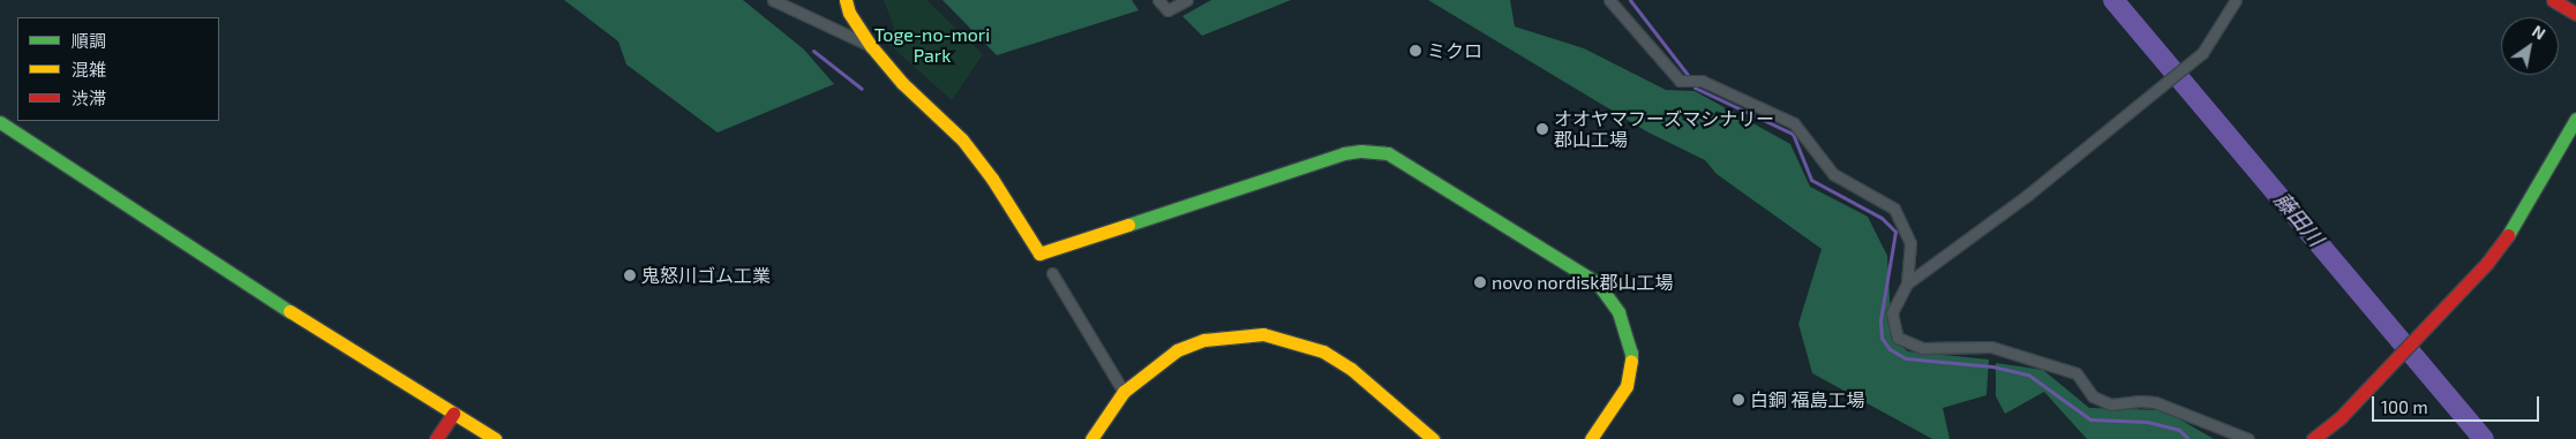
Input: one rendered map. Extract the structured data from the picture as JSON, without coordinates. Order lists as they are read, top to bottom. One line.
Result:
{"water":["藤田川"],"parks":["Toge-no-mori Park"],"places":["ミクロ","オオヤマフーズマシナリー 郡山工場","鬼怒川ゴム工業","novo nordisk郡山工場","白銅 福島工場"],"legend":["順調","混雑","渋滞"],"scale_bar":"100 m","north":"top right"}
